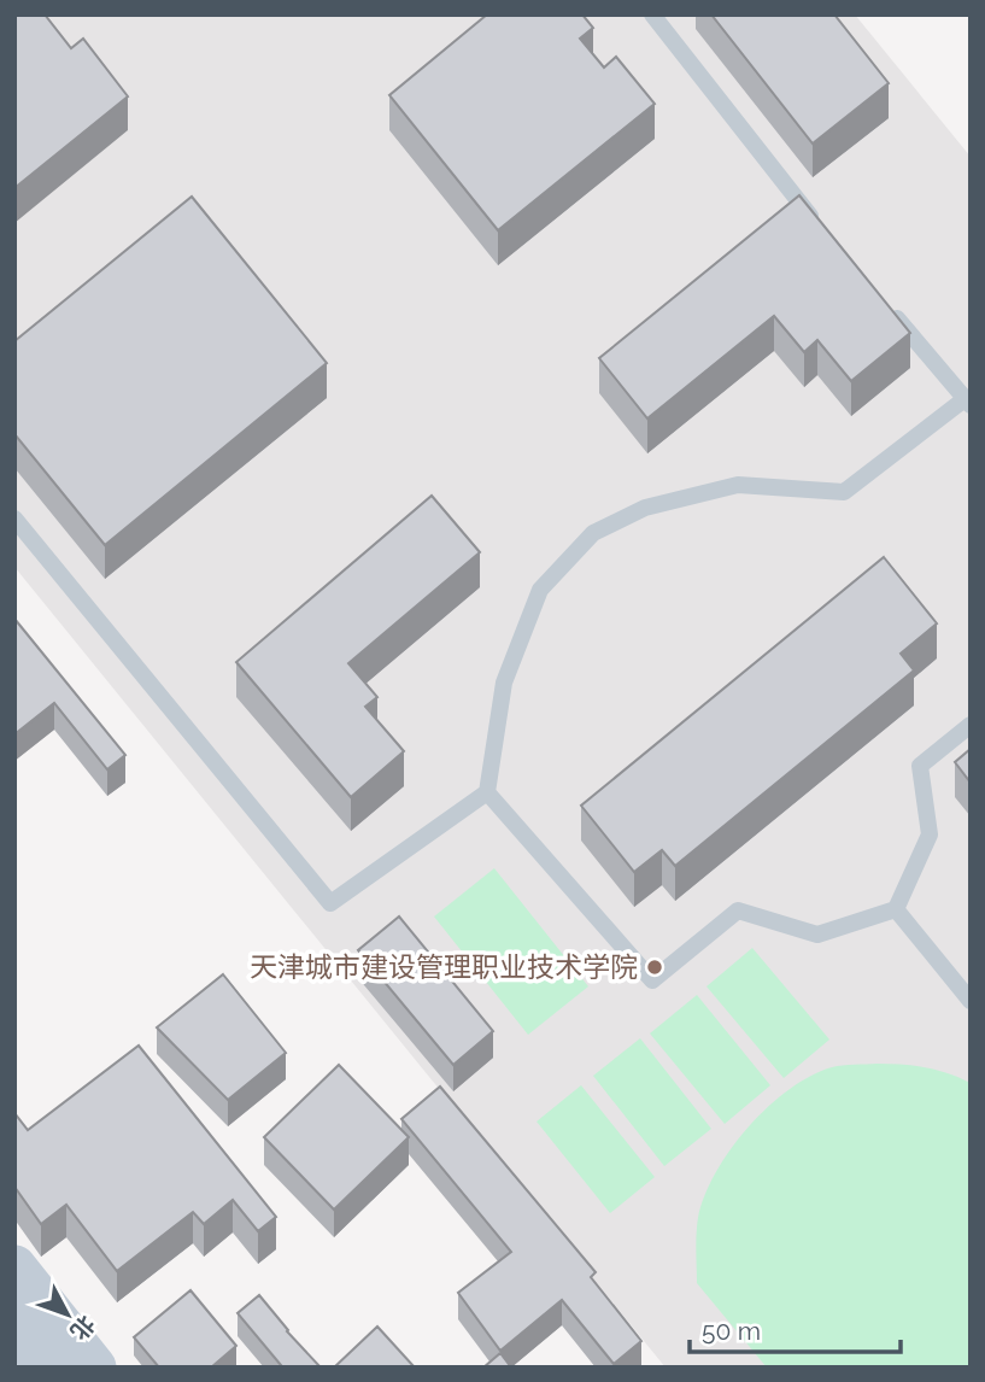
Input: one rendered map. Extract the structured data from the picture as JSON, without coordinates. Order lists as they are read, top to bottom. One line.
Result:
{"places":["天津城市建设管理职业技术学院"],"scale_bar":"50 m","north":"bottom right"}
